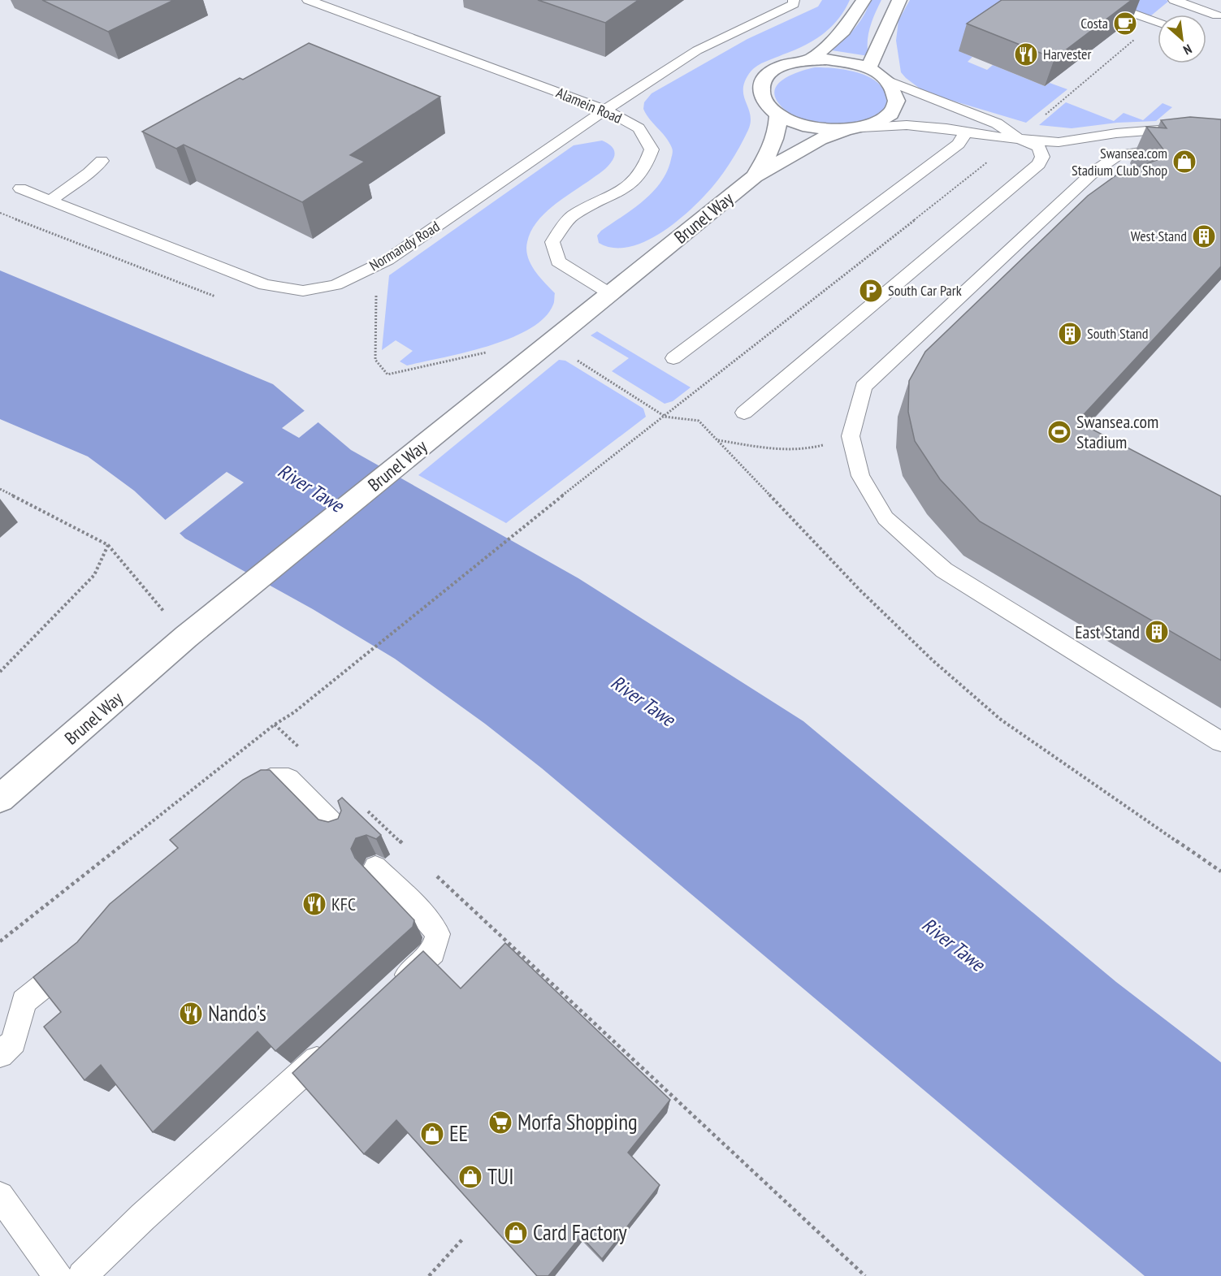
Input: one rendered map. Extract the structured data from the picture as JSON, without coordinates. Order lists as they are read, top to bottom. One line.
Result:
{"streets":{"street":["Brunel Way"],"lane":["Alamein Road","Normandy Road"]},"crossings":[["Alamein Road","Brunel Way"],["Alamein Road","Normandy Road"]],"water":["River Tawe"],"places":{"cafe":["Costa"],"restaurant":["Harvester","KFC","Nando's"],"shop":["Swansea.com Stadium Club Shop","EE","TUI","Card Factory"],"building":["West Stand","South Stand","East Stand"],"parking":["South Car Park"],"sports":["Swansea.com Stadium"],"supermarket":["Morfa Shopping"]},"north":"bottom right"}
